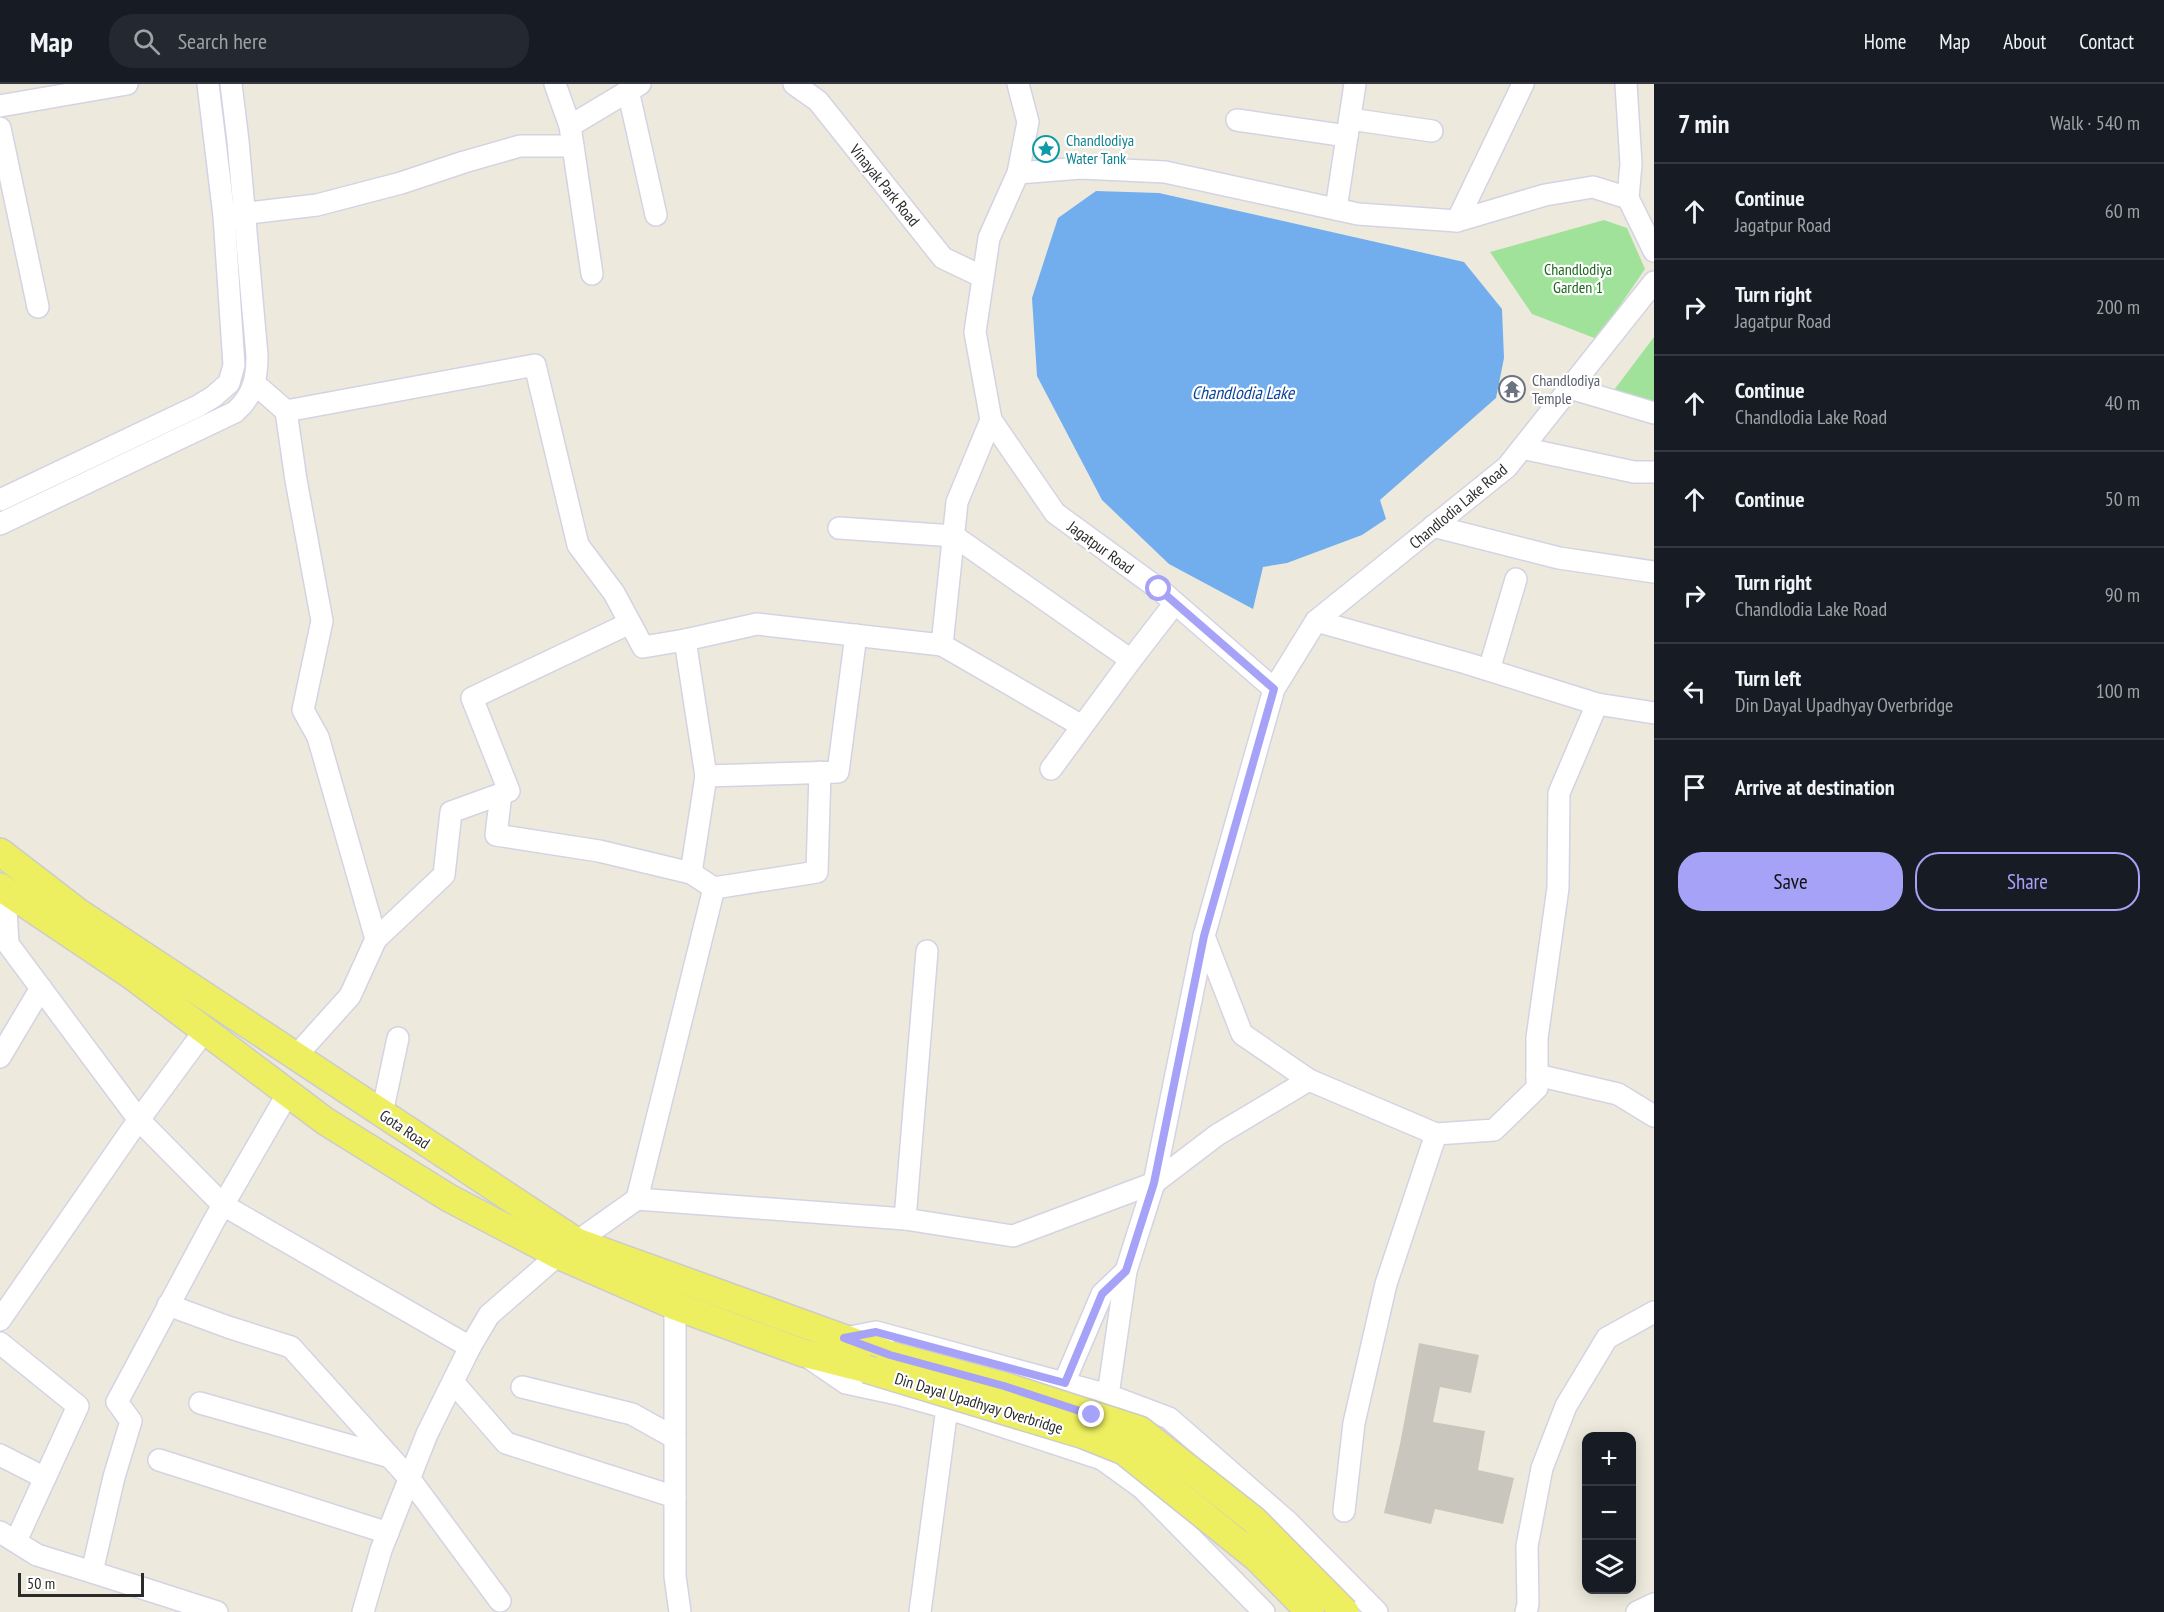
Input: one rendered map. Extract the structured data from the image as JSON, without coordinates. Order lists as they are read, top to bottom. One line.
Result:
{"streets":{"main road":["Gota Road","Din Dayal Upadhyay Overbridge"],"street":["Vinayak Park Road","Chandlodia Lake Road","Jagatpur Road"]},"crossings":[["Vinayak Park Road","Jagatpur Road"],["Chandlodia Lake Road","Jagatpur Road"],["Gota Road","Din Dayal Upadhyay Overbridge"]],"water":["Chandlodia Lake"],"parks":["Chandlodiya Garden 1"],"places":{"place":["Chandlodiya Water Tank"],"temple":["Chandlodiya Temple"]},"scale_bar":"50 m","page":{"header":"Map","search":"Search here","nav":["Home","Map","About","Contact"],"heading":["7 min","Walk · 540 m"],"list":[["Continue","Jagatpur Road","60 m"],["Turn right","Jagatpur Road","200 m"],["Continue","Chandlodia Lake Road","40 m"],["Continue","50 m"],["Turn right","Chandlodia Lake Road","90 m"],["Turn left","Din Dayal Upadhyay Overbridge","100 m"],"Arrive at destination"],"buttons":["Save","Share"],"map_buttons":["+","−"],"scale":"50 m"}}
